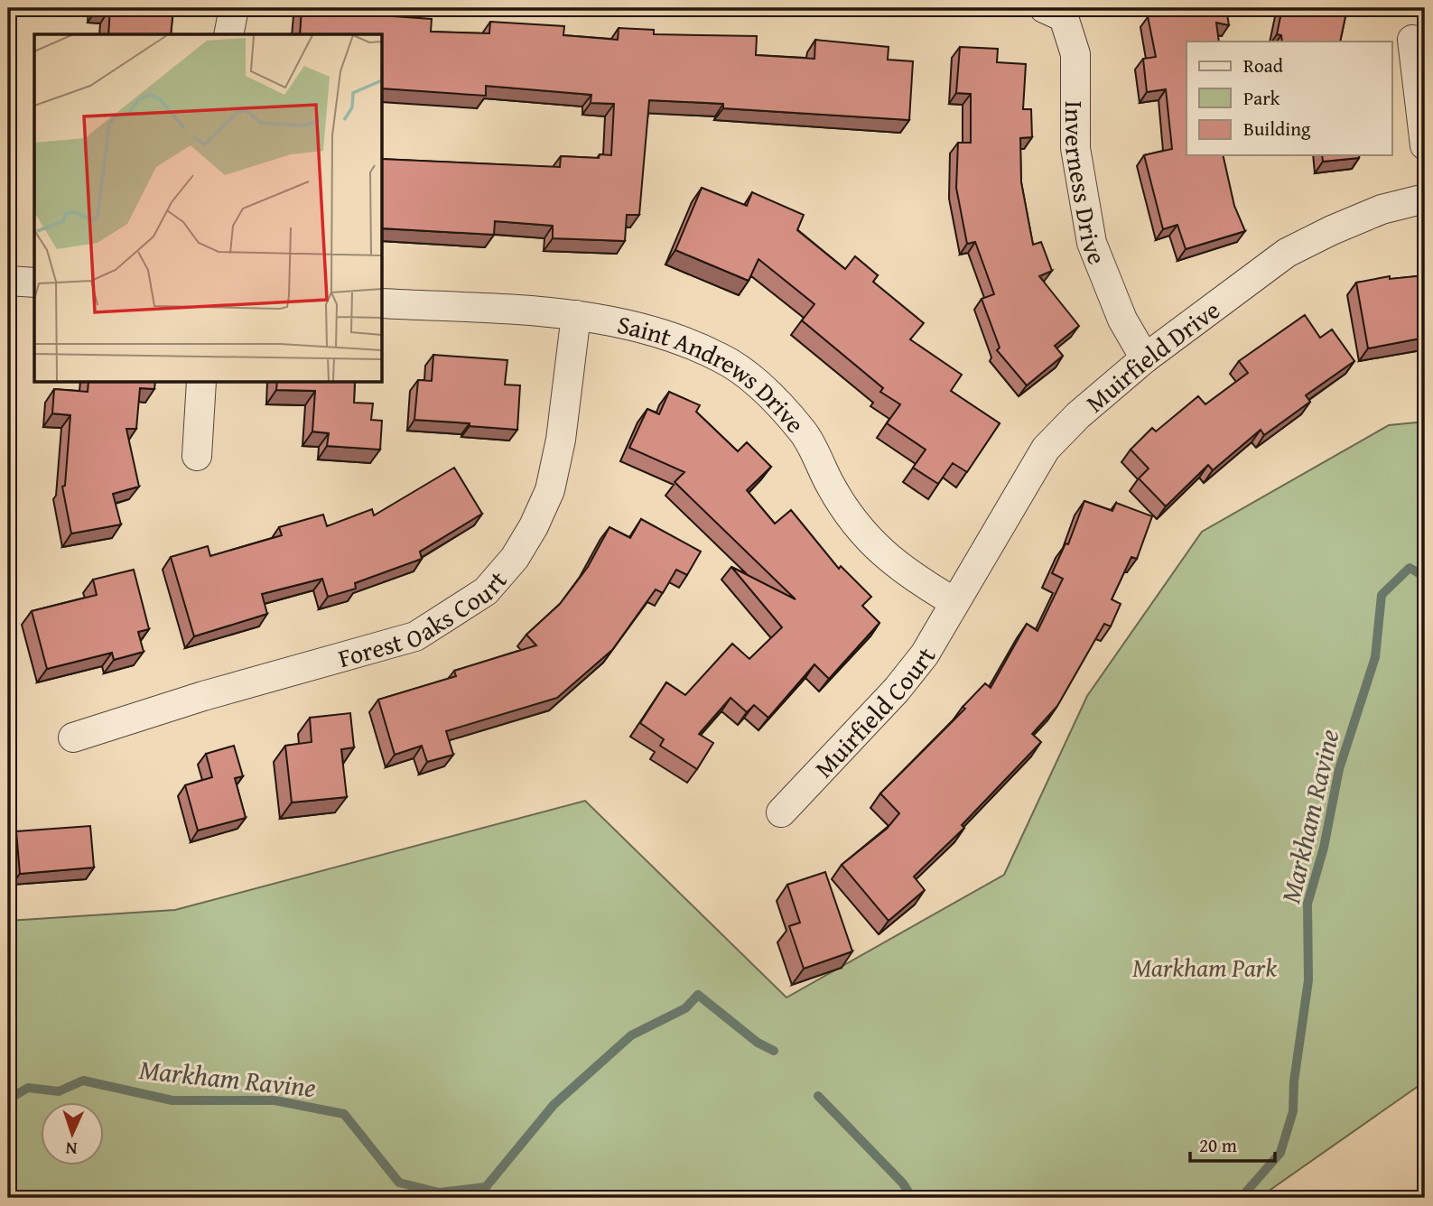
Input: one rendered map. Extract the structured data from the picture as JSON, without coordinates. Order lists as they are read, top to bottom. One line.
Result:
{"streets":{"street":["Inverness Drive","Muirfield Drive","Saint Andrews Drive","Forest Oaks Court","Muirfield Court"]},"crossings":[["Inverness Drive","Muirfield Drive"],["Muirfield Drive","Saint Andrews Drive"],["Muirfield Drive","Muirfield Court"],["Saint Andrews Drive","Forest Oaks Court"],["Saint Andrews Drive","Muirfield Court"]],"water":["Markham Ravine"],"parks":["Markham Park"],"legend":["Road","Park","Building"],"scale_bar":"20 m","north":"bottom"}
